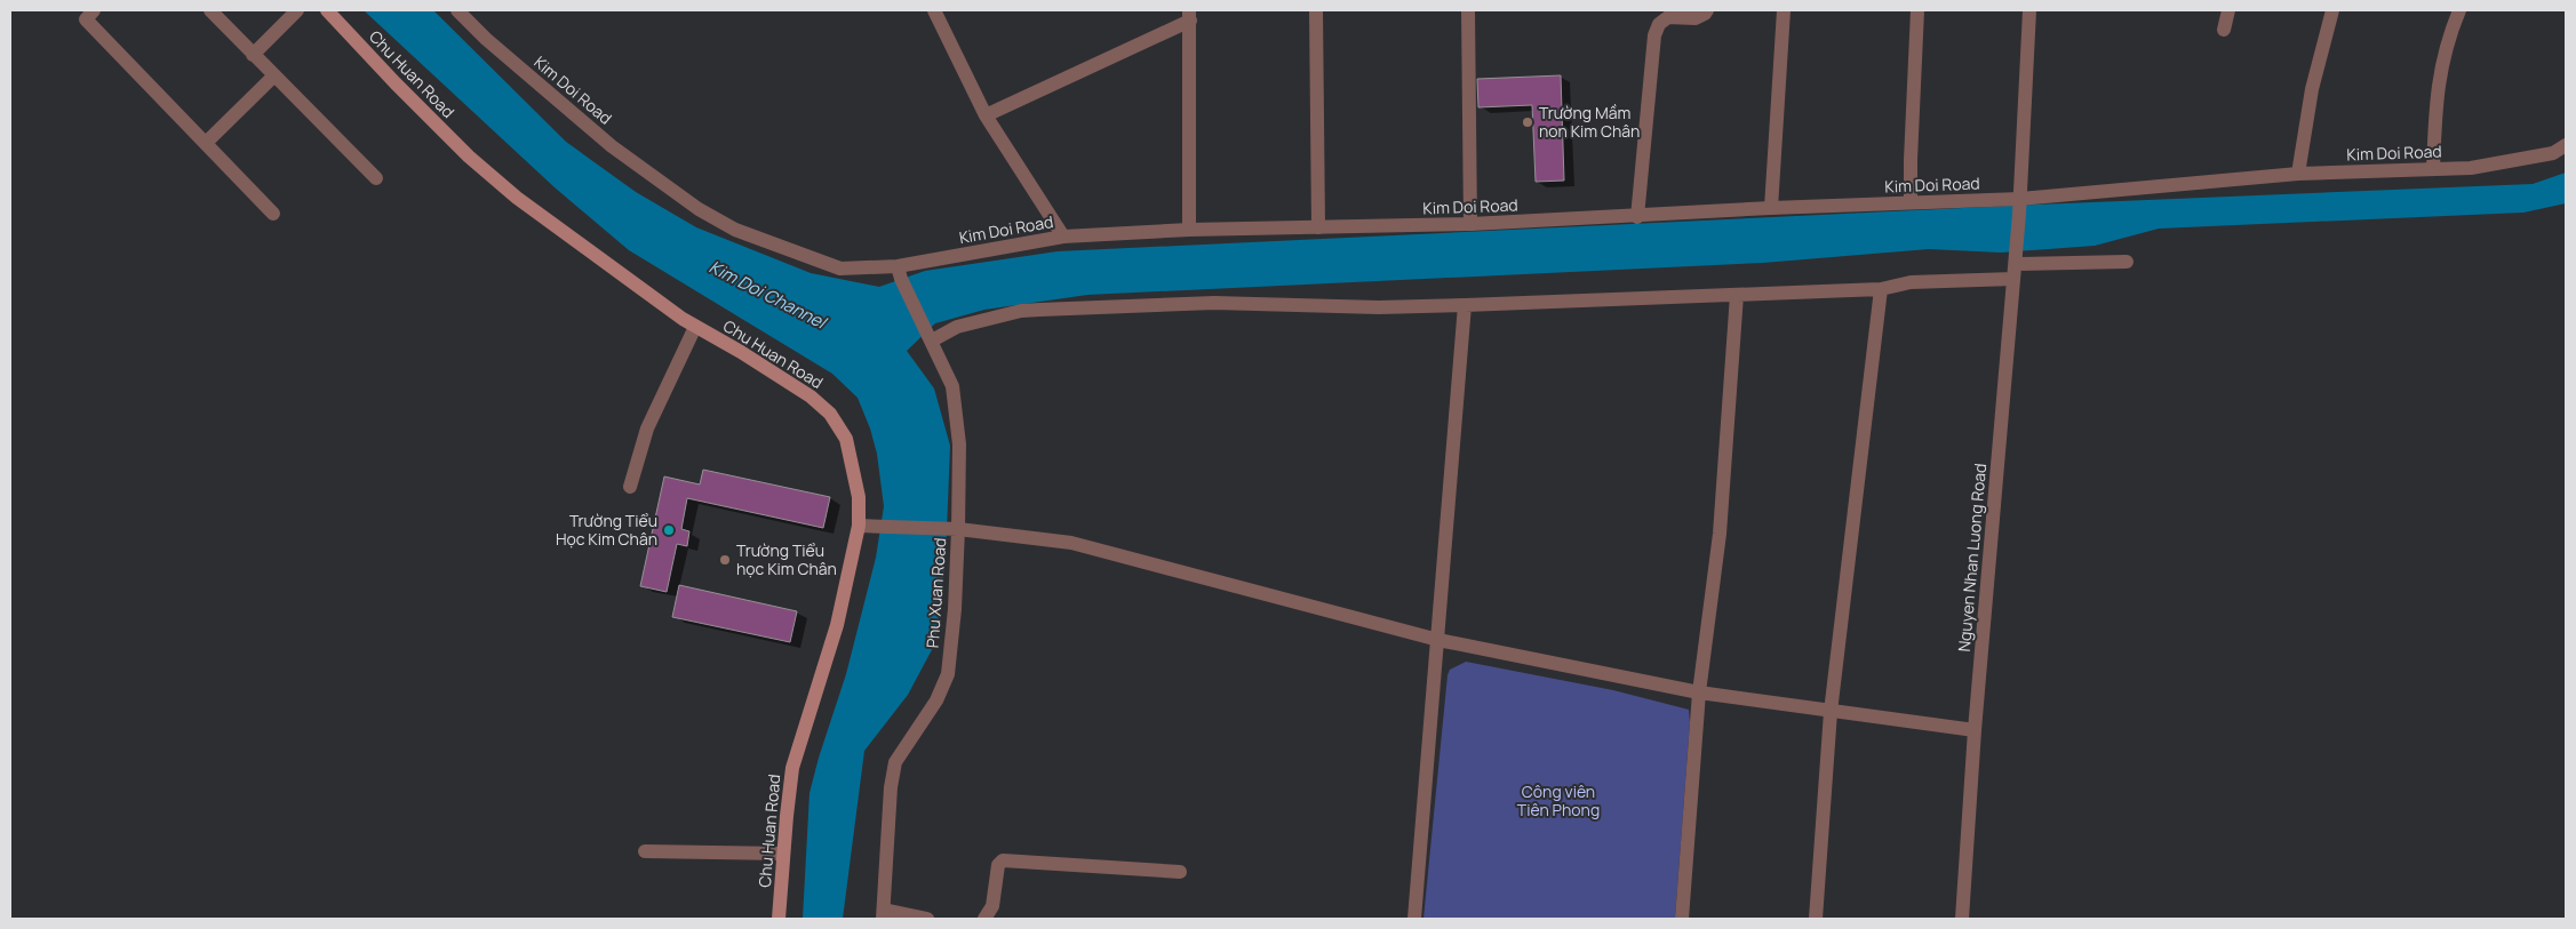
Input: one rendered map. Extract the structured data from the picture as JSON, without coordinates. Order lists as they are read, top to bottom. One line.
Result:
{"streets":{"main road":["Chu Huan Road"],"street":["Kim Doi Road","Nguyen Nhan Luong Road","Phu Xuan Road"]},"crossings":[["Kim Doi Road","Nguyen Nhan Luong Road"],["Kim Doi Road","Phu Xuan Road"]],"water":["Kim Doi Channel"],"parks":["Công viên Tiên Phong"],"places":["Trường Mầm non Kim Chân","Trường Tiểu Học Kim Chân","Trường Tiểu học Kim Chân"]}
